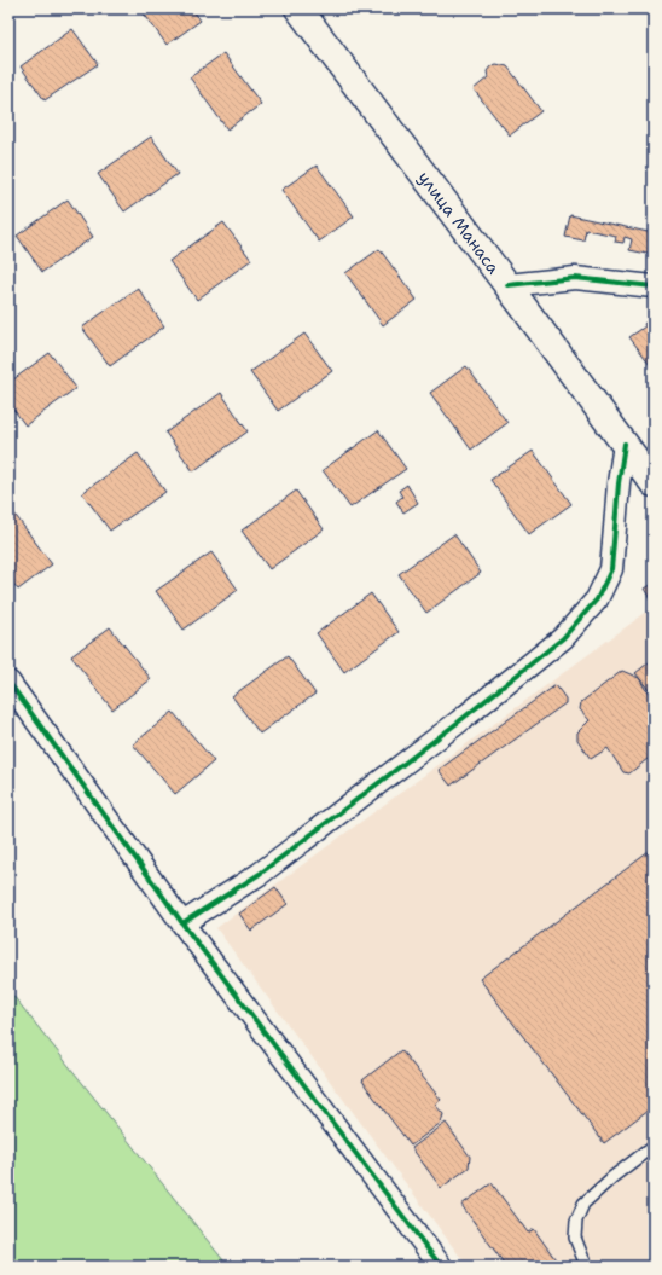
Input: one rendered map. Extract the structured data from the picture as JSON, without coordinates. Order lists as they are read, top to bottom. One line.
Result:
{"streets":{"highway":["улица Манаса"]}}
